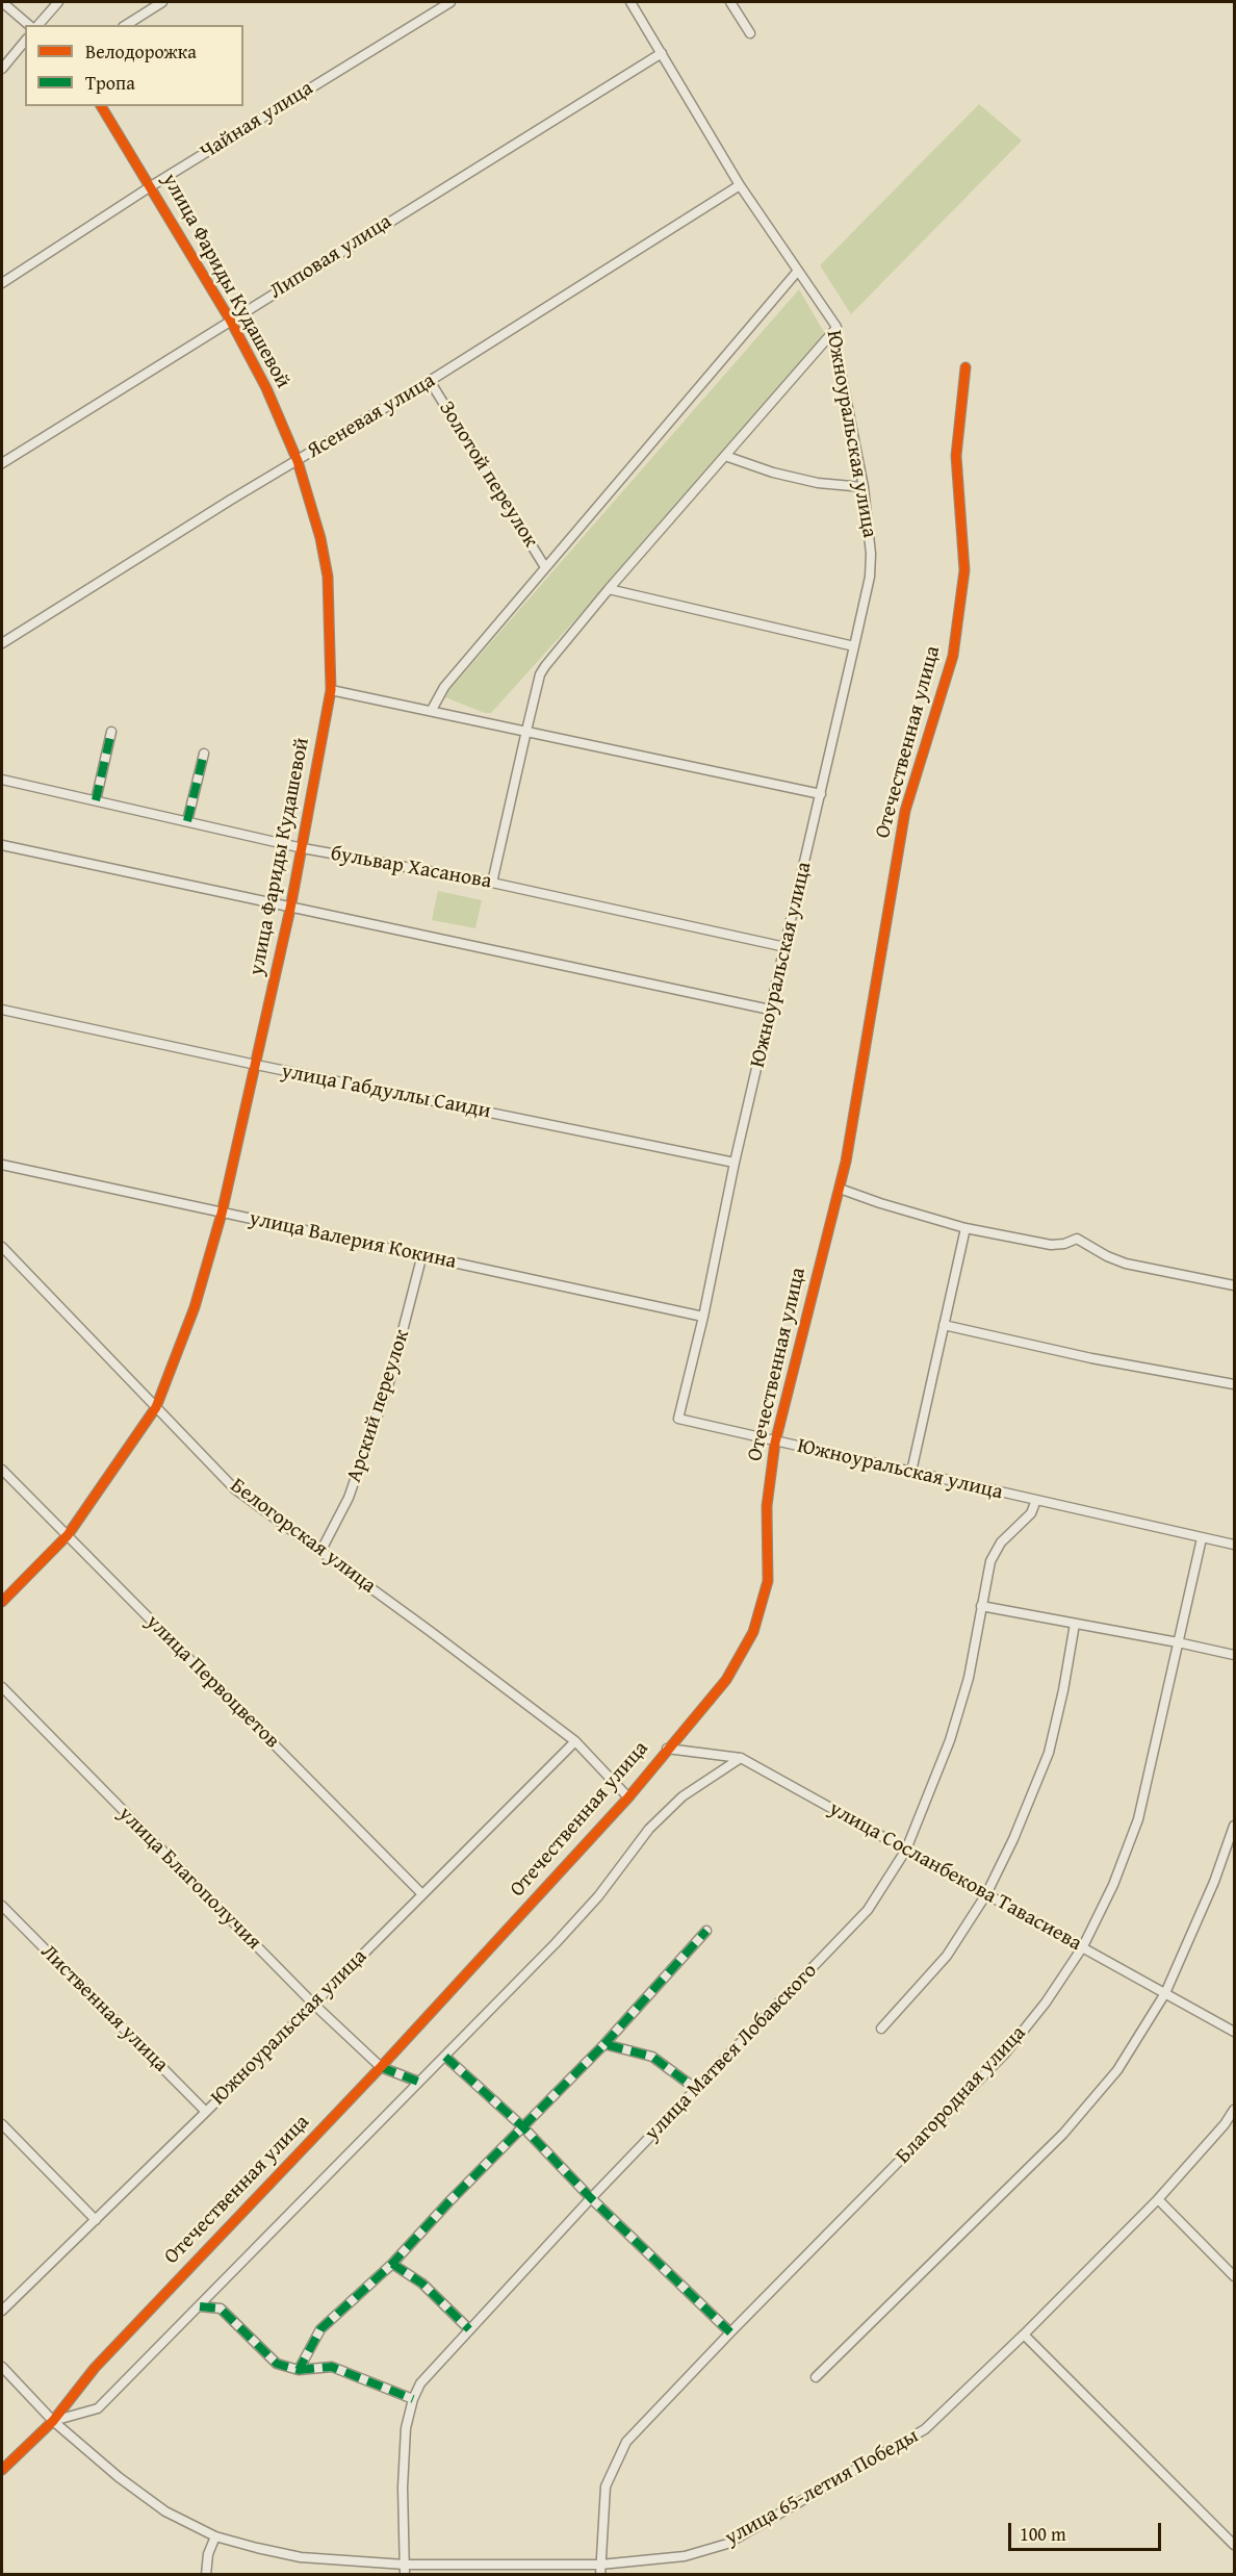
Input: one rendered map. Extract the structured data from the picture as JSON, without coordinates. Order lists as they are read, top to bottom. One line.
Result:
{"streets":{"street":["Чайная улица","Липовая улица","улица Фариды Кудашевой","Ясеневая улица","Южноуральская улица","Золотой переулок","Отечественная улица","бульвар Хасанова","улица Габдуллы Саиди","улица Валерия Кокина","Арский переулок","Белогорская улица","улица Первоцветов","улица Сосланбекова Тавасиева","улица Благополучия","Лиственная улица","улица Матвея Лобавского","Благородная улица","улица 65-летия Победы"]},"crossings":[["Чайная улица","улица Фариды Кудашевой"],["Липовая улица","улица Фариды Кудашевой"],["Липовая улица","Южноуральская улица"],["улица Фариды Кудашевой","Ясеневая улица"],["улица Фариды Кудашевой","бульвар Хасанова"],["улица Фариды Кудашевой","улица Габдуллы Саиди"],["улица Фариды Кудашевой","улица Валерия Кокина"],["улица Фариды Кудашевой","Белогорская улица"],["улица Фариды Кудашевой","улица Первоцветов"],["Ясеневая улица","Южноуральская улица"],["Ясеневая улица","Золотой переулок"],["Южноуральская улица","Отечественная улица"],["Южноуральская улица","бульвар Хасанова"],["Южноуральская улица","улица Габдуллы Саиди"],["Южноуральская улица","улица Валерия Кокина"],["Южноуральская улица","Белогорская улица"],["Южноуральская улица","улица Первоцветов"],["Южноуральская улица","улица Благополучия"],["Южноуральская улица","Лиственная улица"],["Южноуральская улица","улица Матвея Лобавского"],["Южноуральская улица","Благородная улица"],["Отечественная улица","Белогорская улица"],["Отечественная улица","улица Сосланбекова Тавасиева"],["Отечественная улица","улица Благополучия"],["Отечественная улица","улица 65-летия Победы"],["улица Валерия Кокина","Арский переулок"],["Арский переулок","Белогорская улица"],["улица Сосланбекова Тавасиева","улица Матвея Лобавского"],["улица Сосланбекова Тавасиева","Благородная улица"],["улица Матвея Лобавского","улица 65-летия Победы"],["Благородная улица","улица 65-летия Победы"]],"legend":["Велодорожка","Тропа"],"scale_bar":"100 m"}
